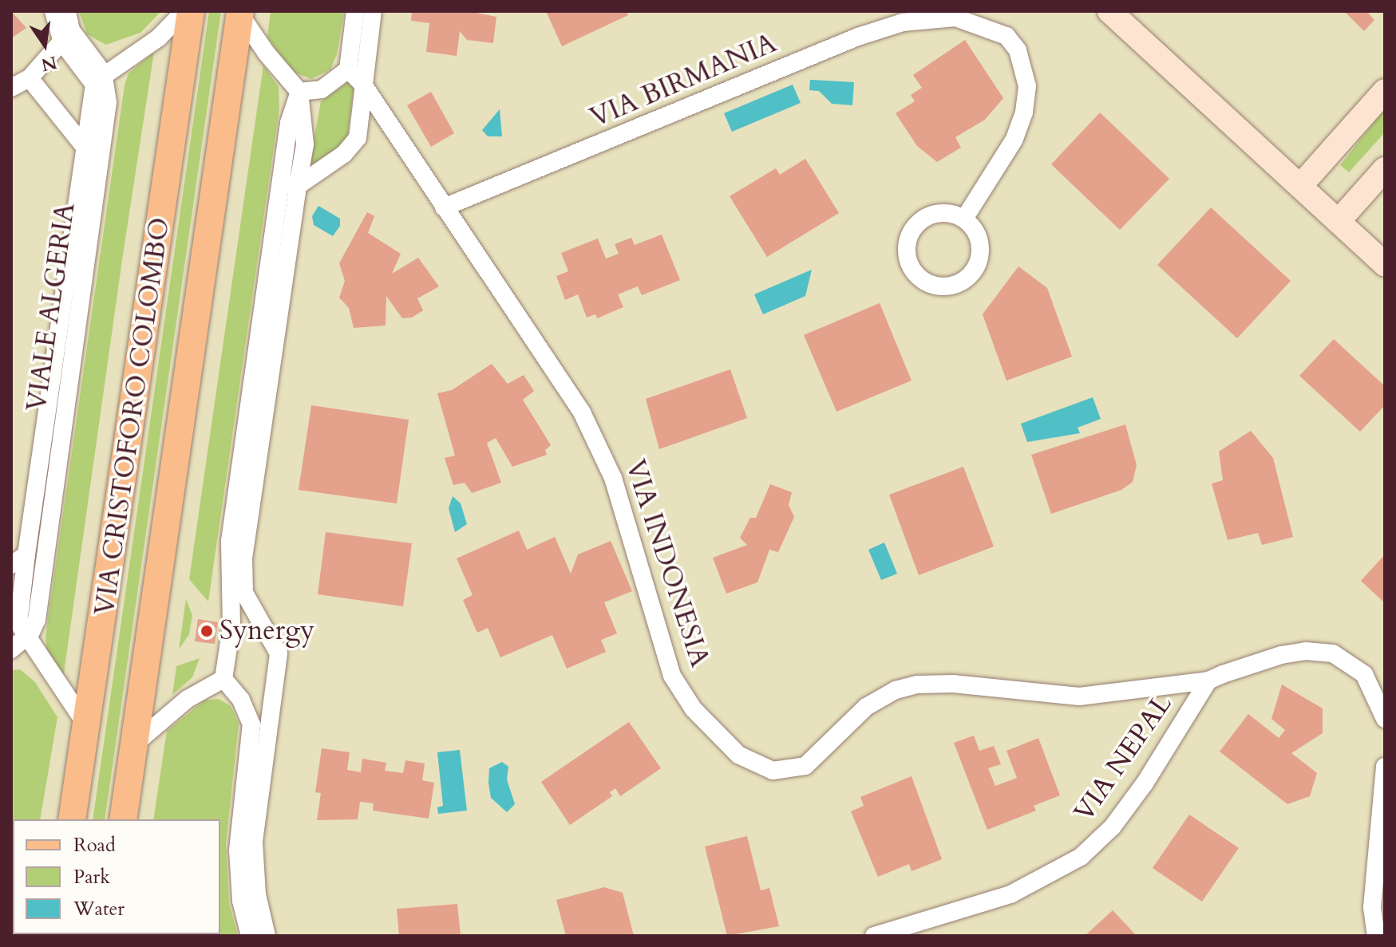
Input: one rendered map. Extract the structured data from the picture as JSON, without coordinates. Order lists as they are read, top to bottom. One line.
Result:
{"streets":{"main road":["VIA CRISTOFORO COLOMBO"],"street":["VIA BIRMANIA","VIALE ALGERIA","VIA INDONESIA","VIA NEPAL"]},"crossings":[["VIA BIRMANIA","VIA INDONESIA"],["VIALE ALGERIA","VIA CRISTOFORO COLOMBO"],["VIA INDONESIA","VIA NEPAL"]],"places":["Synergy"],"legend":["Road","Park","Water"],"north":"bottom"}
